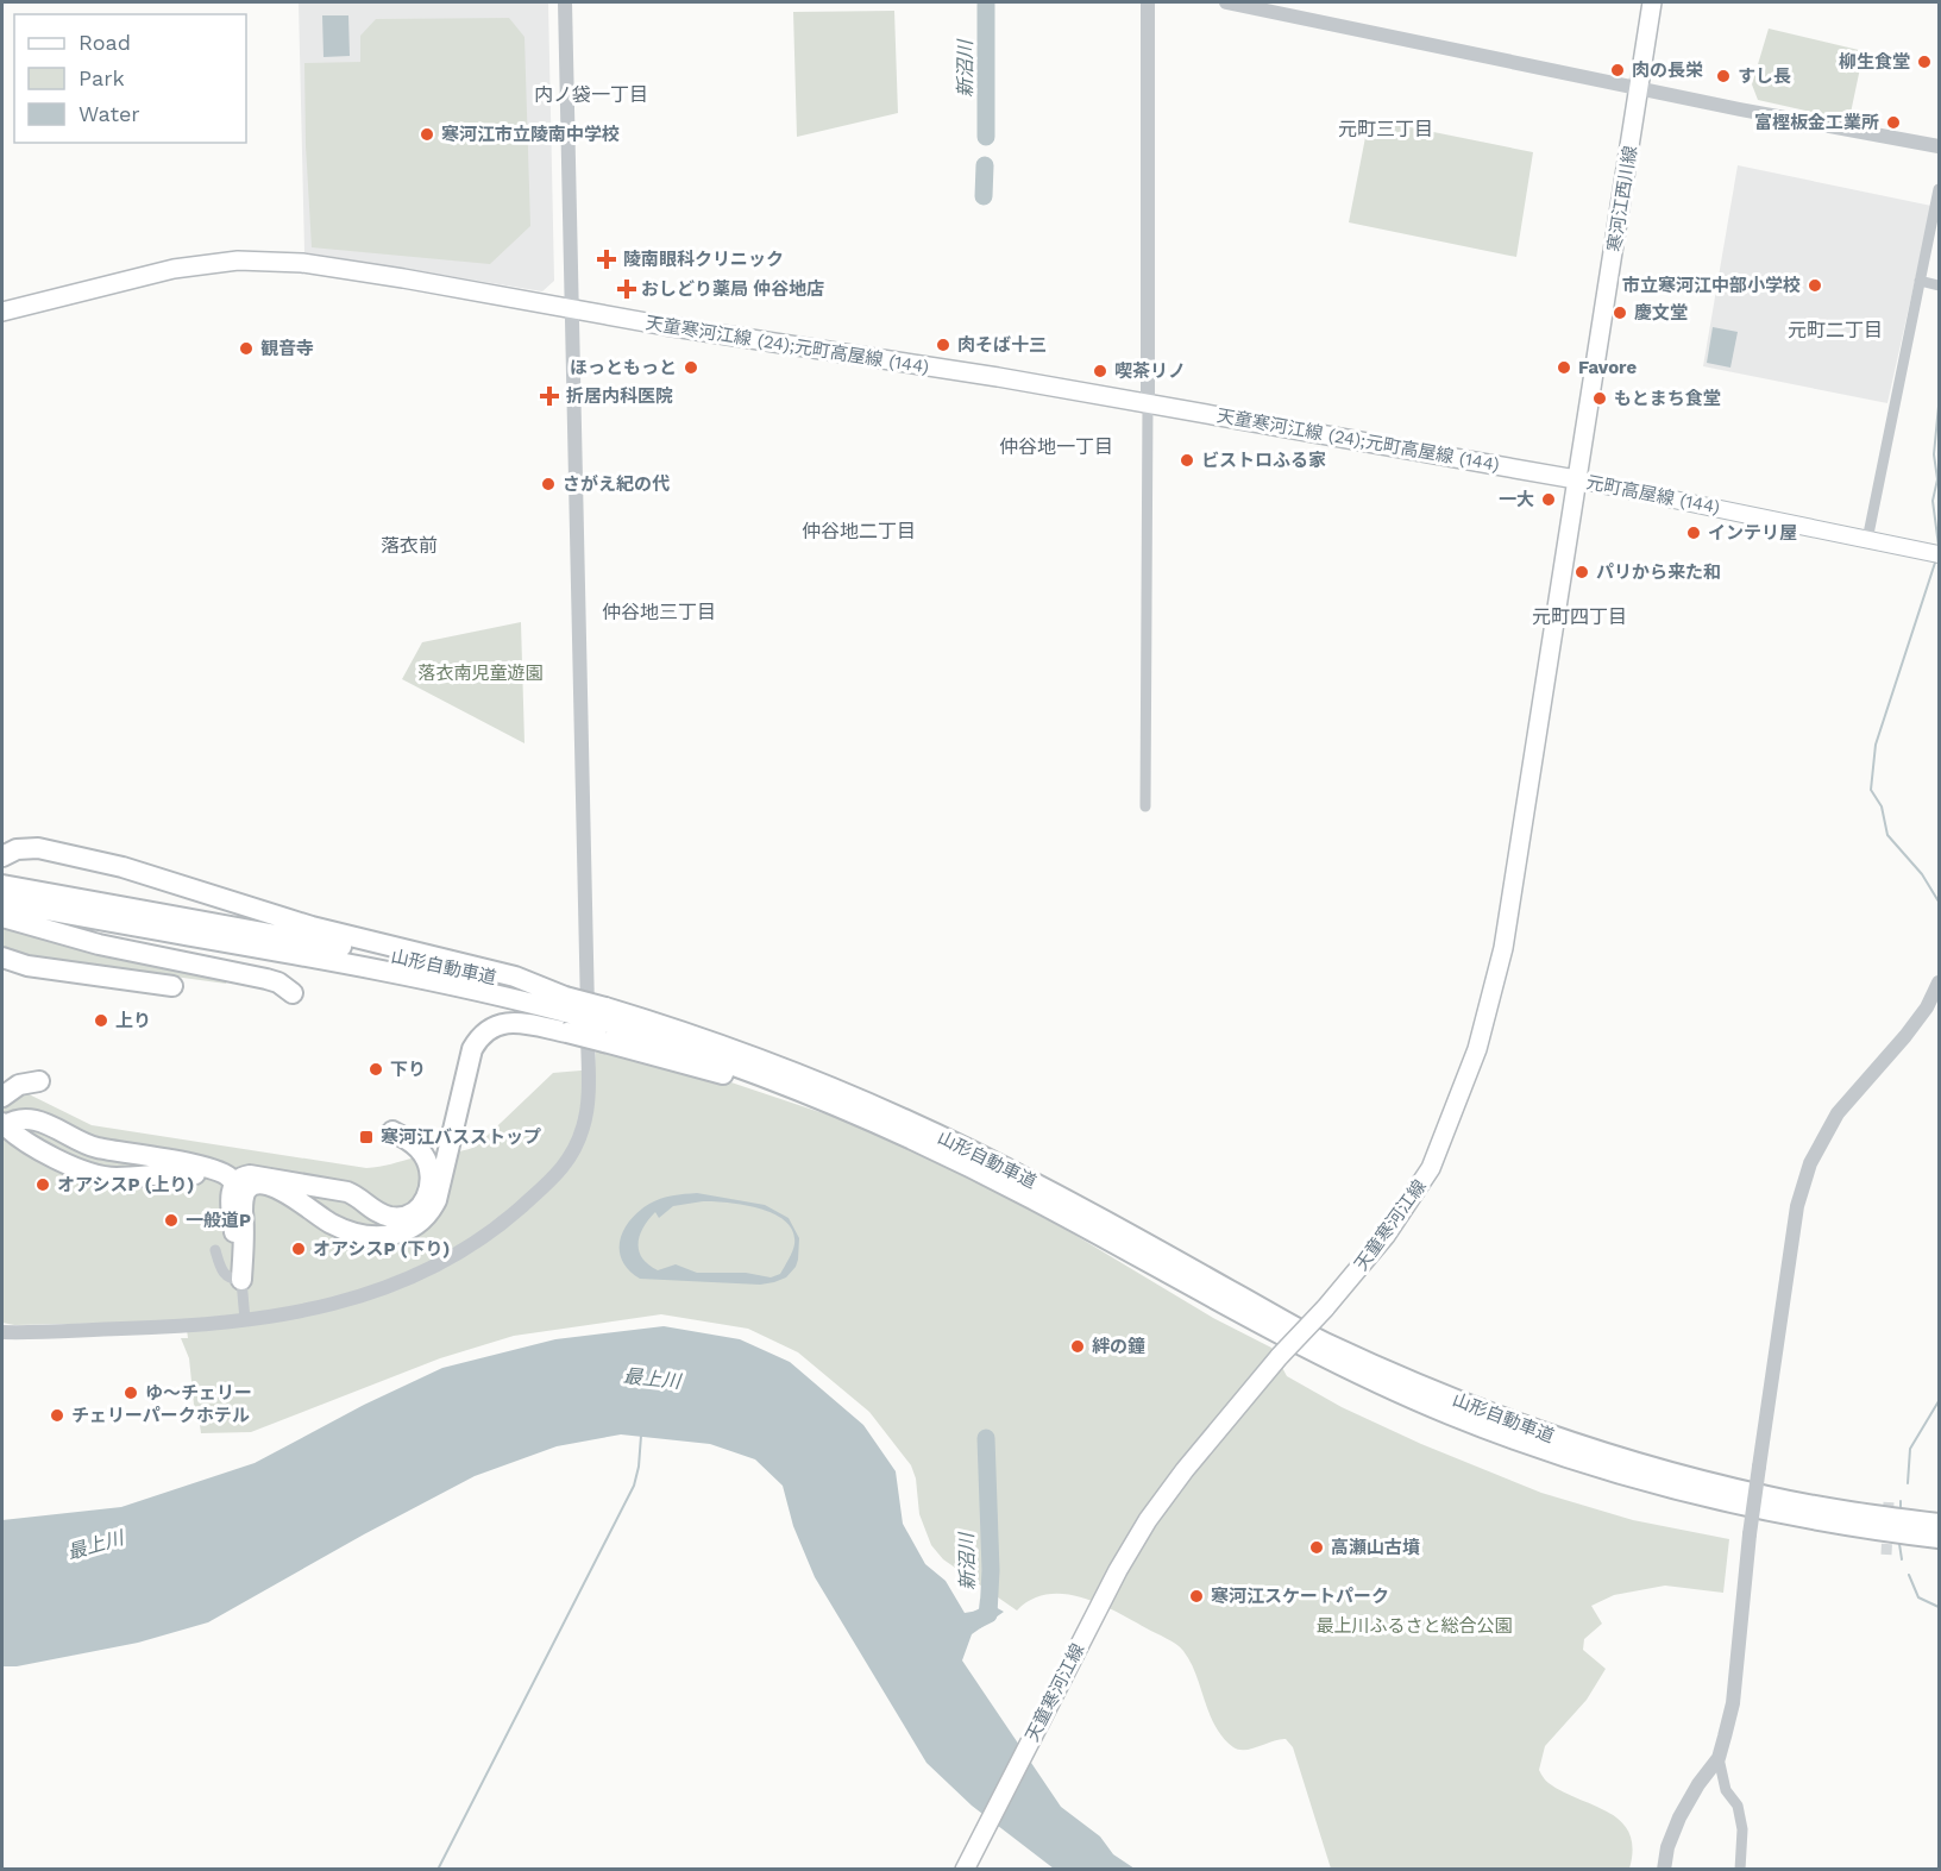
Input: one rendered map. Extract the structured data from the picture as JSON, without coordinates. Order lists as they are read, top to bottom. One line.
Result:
{"streets":{"highway":["山形自動車道"],"main road":["寒河江西川線","天童寒河江線 (24);元町高屋線 (144)","元町高屋線 (144)","天童寒河江線"]},"crossings":[["寒河江西川線","天童寒河江線 (24);元町高屋線 (144)"],["寒河江西川線","元町高屋線 (144)"],["寒河江西川線","天童寒河江線"],["天童寒河江線 (24);元町高屋線 (144)","元町高屋線 (144)"],["天童寒河江線 (24);元町高屋線 (144)","天童寒河江線"],["元町高屋線 (144)","天童寒河江線"]],"districts":["内ノ袋一丁目","元町三丁目","元町二丁目","仲谷地一丁目","仲谷地二丁目","落衣前","仲谷地三丁目","元町四丁目"],"water":["新沼川","最上川"],"parks":["落衣南児童遊園","最上川ふるさと総合公園"],"places":{"other":["柳生食堂","肉の長栄","すし長","富樫板金工業所","寒河江市立陵南中学校","市立寒河江中部小学校","慶文堂","肉そば十三","観音寺","ほっともっと","Favore","喫茶リノ","もとまち食堂","ビストロふる家","さがえ紀の代","一大","インテリ屋","パリから来た和","上り","下り","オアシスP (上り)","一般道P","オアシスP (下り)","絆の鐘","ゆ～チェリー","チェリーパークホテル","高瀬山古墳","寒河江スケートパーク"],"health":["陵南眼科クリニック","おしどり薬局 仲谷地店","折居内科医院"],"transit":["寒河江バスストップ"]},"legend":["Road","Park","Water"]}
